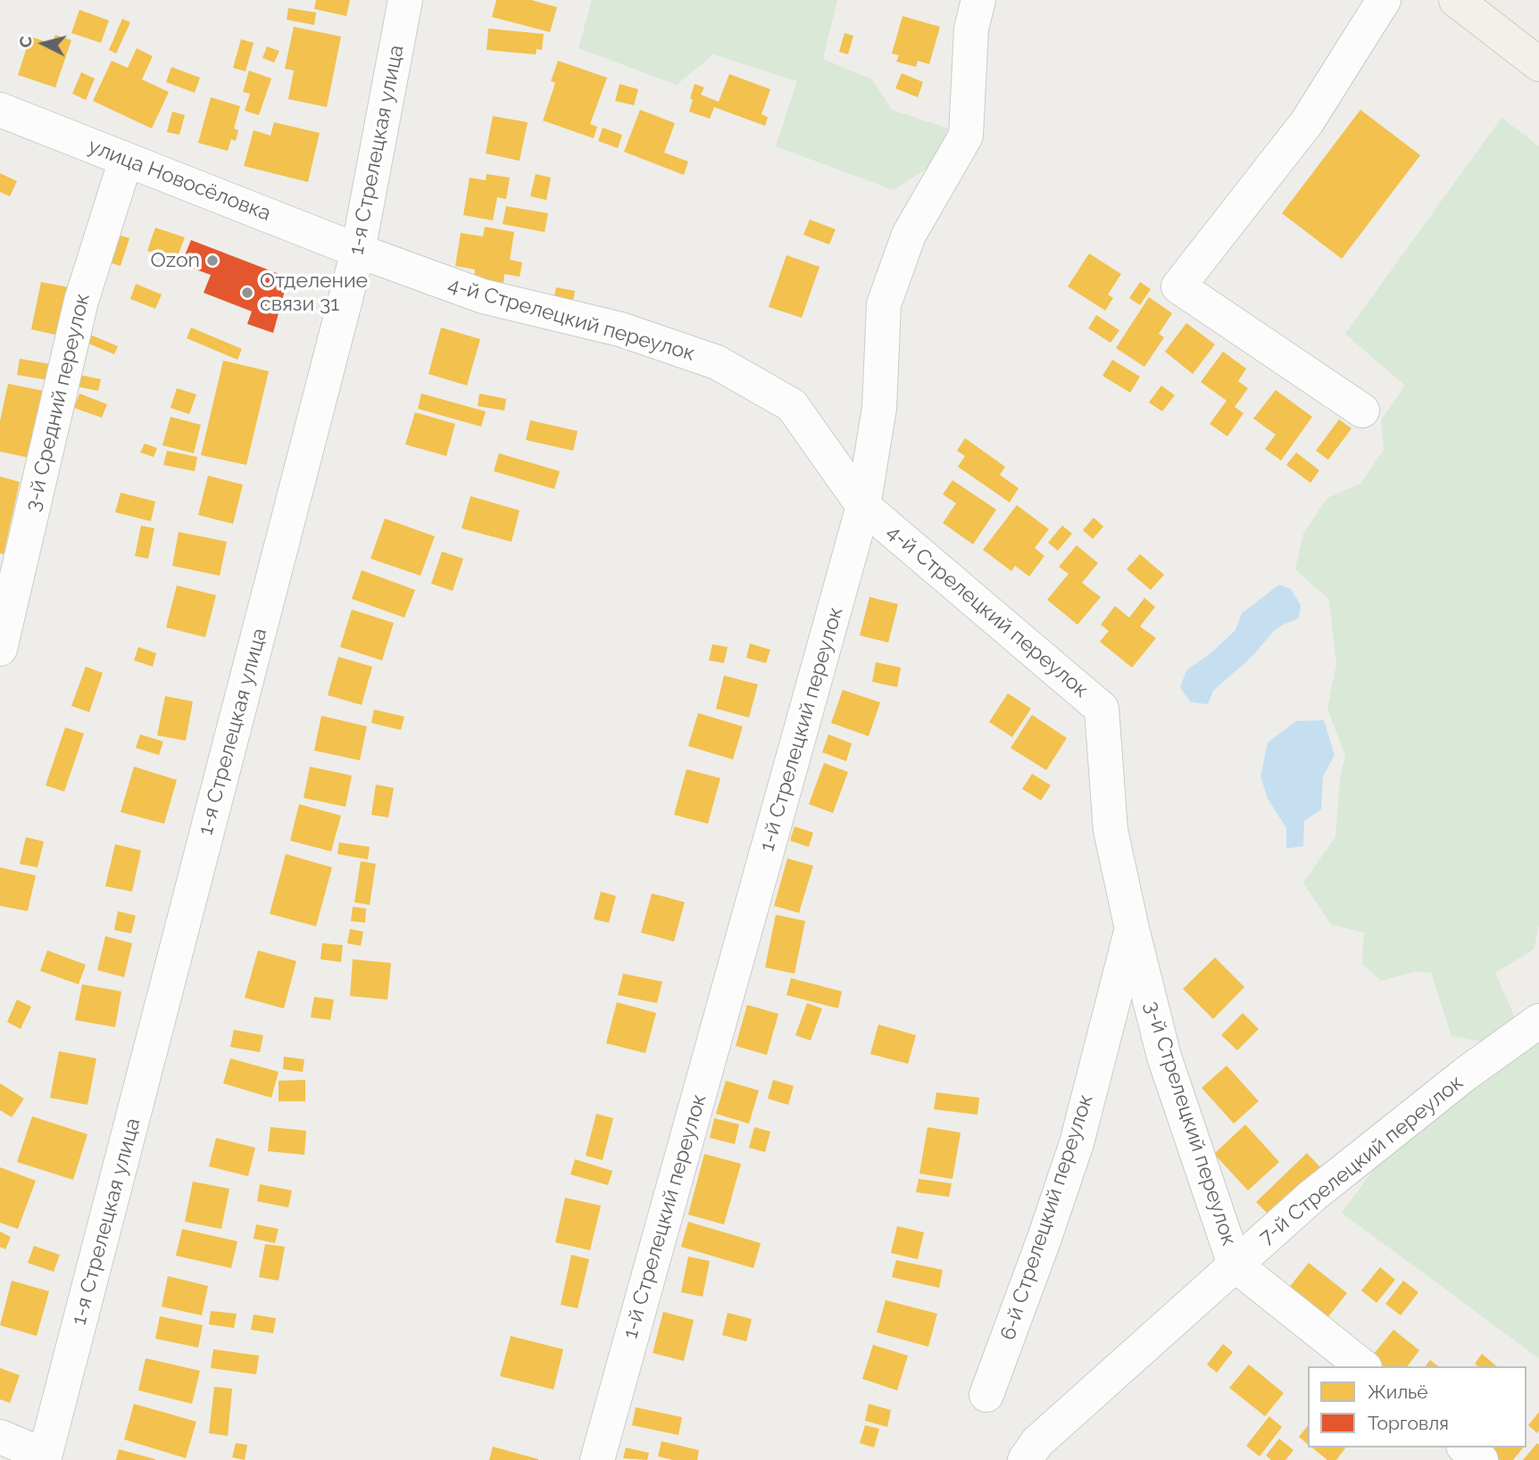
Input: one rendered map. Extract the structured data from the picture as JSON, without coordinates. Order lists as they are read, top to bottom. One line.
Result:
{"streets":{"street":["1-я Стрелецкая улица","улица Новосёловка","4-й Стрелецкий переулок","3-й Средний переулок","1-й Стрелецкий переулок","3-й Стрелецкий переулок","7-й Стрелецкий переулок","6-й Стрелецкий переулок"]},"crossings":[["1-я Стрелецкая улица","улица Новосёловка"],["1-я Стрелецкая улица","4-й Стрелецкий переулок"],["улица Новосёловка","4-й Стрелецкий переулок"],["улица Новосёловка","3-й Средний переулок"],["4-й Стрелецкий переулок","1-й Стрелецкий переулок"],["4-й Стрелецкий переулок","3-й Стрелецкий переулок"],["3-й Стрелецкий переулок","7-й Стрелецкий переулок"],["3-й Стрелецкий переулок","6-й Стрелецкий переулок"]],"places":["Ozon","Отделение связи 31"],"legend":["Жильё","Торговля"],"north":"left"}
